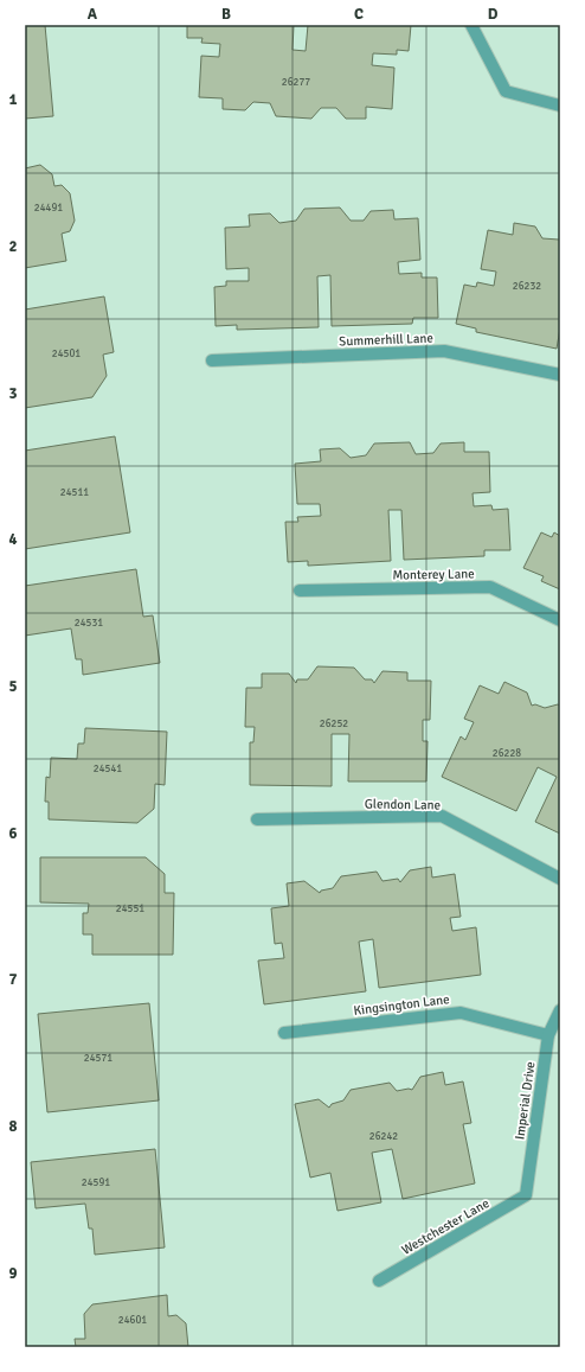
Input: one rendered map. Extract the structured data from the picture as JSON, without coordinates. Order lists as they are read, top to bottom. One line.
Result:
{"streets":{"street":["Summerhill Lane","Monterey Lane","Glendon Lane","Kingsington Lane","Imperial Drive","Westchester Lane"]},"crossings":[["Kingsington Lane","Imperial Drive"],["Imperial Drive","Westchester Lane"]],"house_numbers":["26277","24491","26232","24501","24511","24531","26252","26228","24541","24551","24571","26242","24591","24601"],"grid":{"columns":["A","B","C","D"],"rows":["1","2","3","4","5","6","7","8","9"]}}
